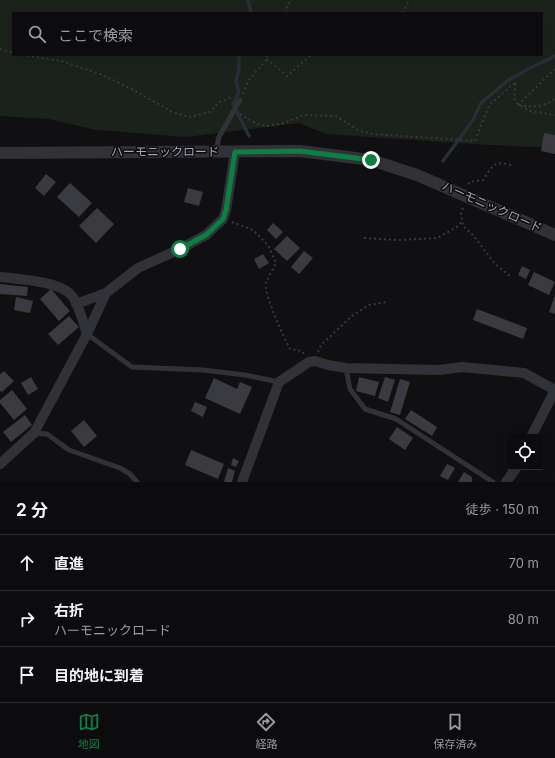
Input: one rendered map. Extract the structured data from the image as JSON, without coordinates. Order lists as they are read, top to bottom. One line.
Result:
{"streets":{"street":["ハーモニックロード"]},"page":{"search":"ここで検索","heading":["2 分","徒歩 · 150 m"],"list":[["直進","70 m"],["右折","ハーモニックロード","80 m"],"目的地に到着"],"nav":["地図","経路","保存済み"]}}
